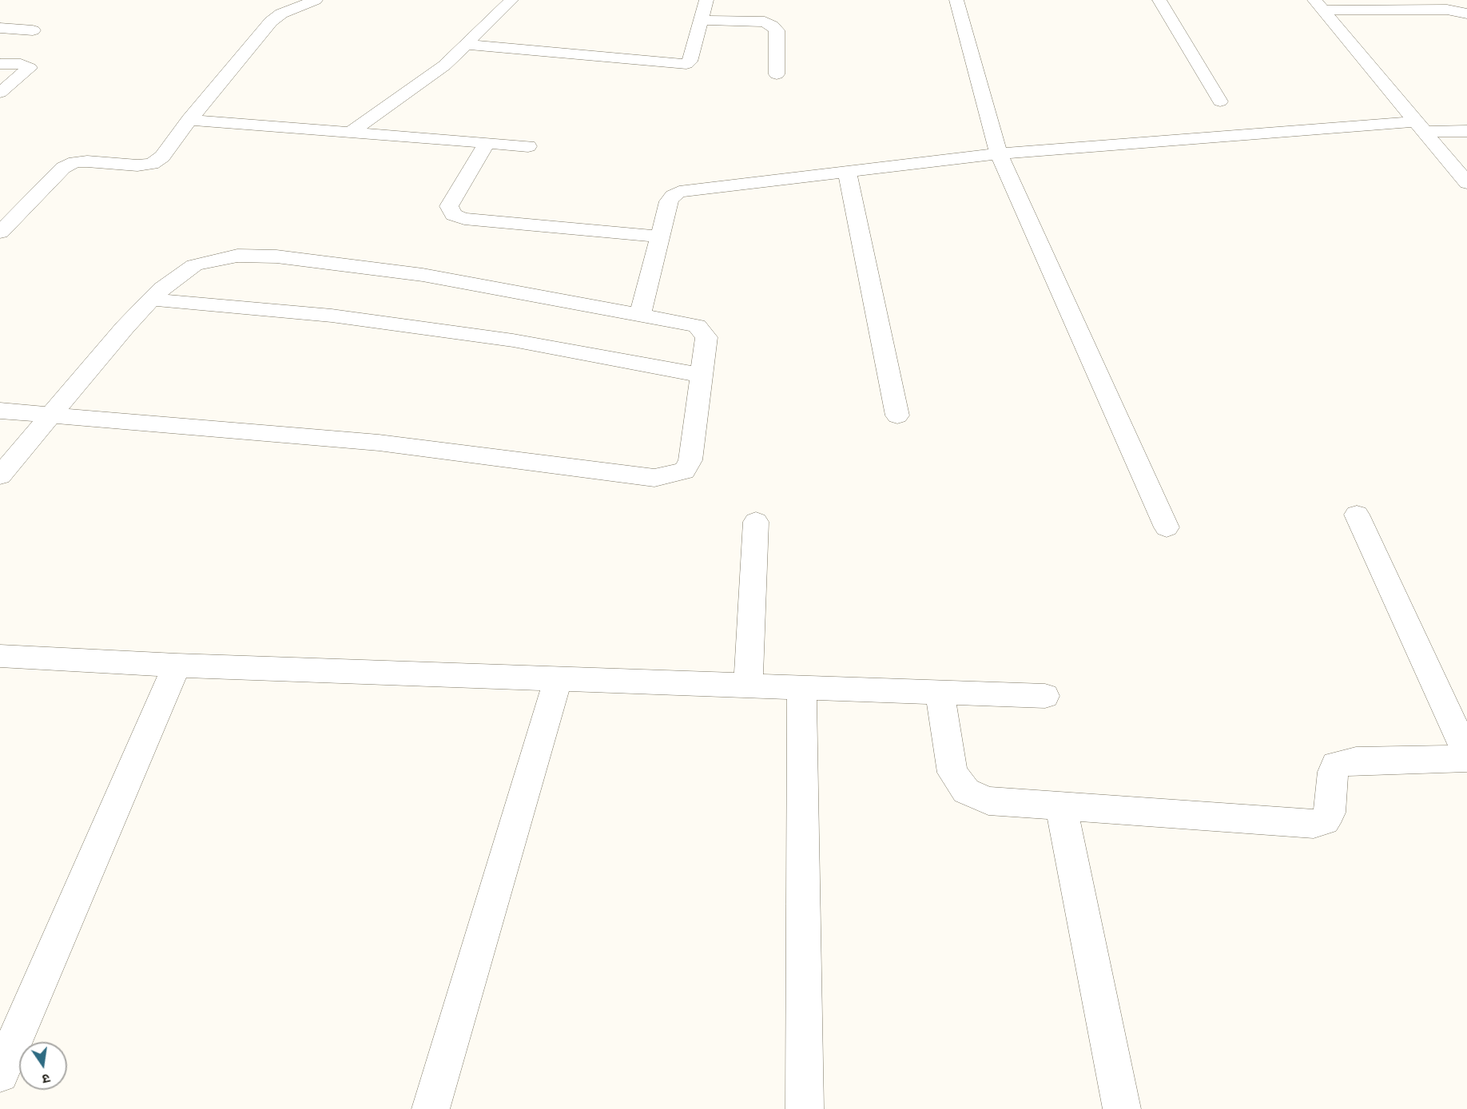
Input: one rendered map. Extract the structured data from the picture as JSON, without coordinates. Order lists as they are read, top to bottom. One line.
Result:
{"north":"bottom"}
